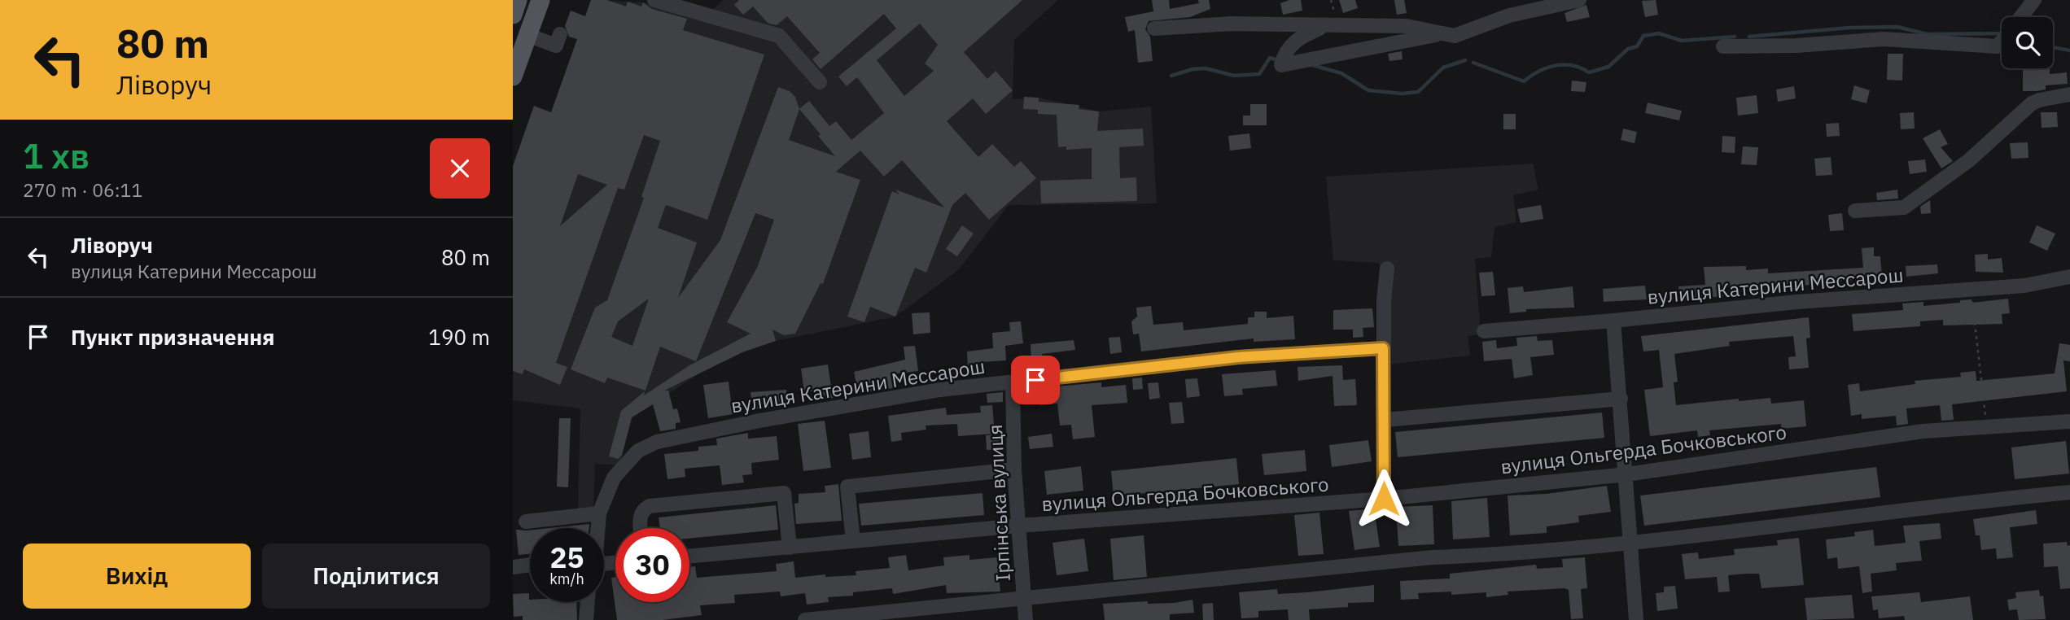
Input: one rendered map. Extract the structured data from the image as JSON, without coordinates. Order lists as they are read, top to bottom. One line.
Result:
{"streets":{"street":["вулиця Катерини Мессарош","вулиця Ольгерда Бочковського","Ірпінська вулиця"]},"crossings":[["вулиця Катерини Мессарош","Ірпінська вулиця"],["вулиця Ольгерда Бочковського","Ірпінська вулиця"]],"page":{"turn":["80 m","Ліворуч"],"heading":["1 хв","270 m · 06:11"],"list":[{"name":"Ліворуч","note":"вулиця Катерини Мессарош","value":"80 m"},{"name":"Пункт призначення","value":"190 m"}],"speed":"25 km/h","limit":"30","buttons":["Вихід","Поділитися"]}}
